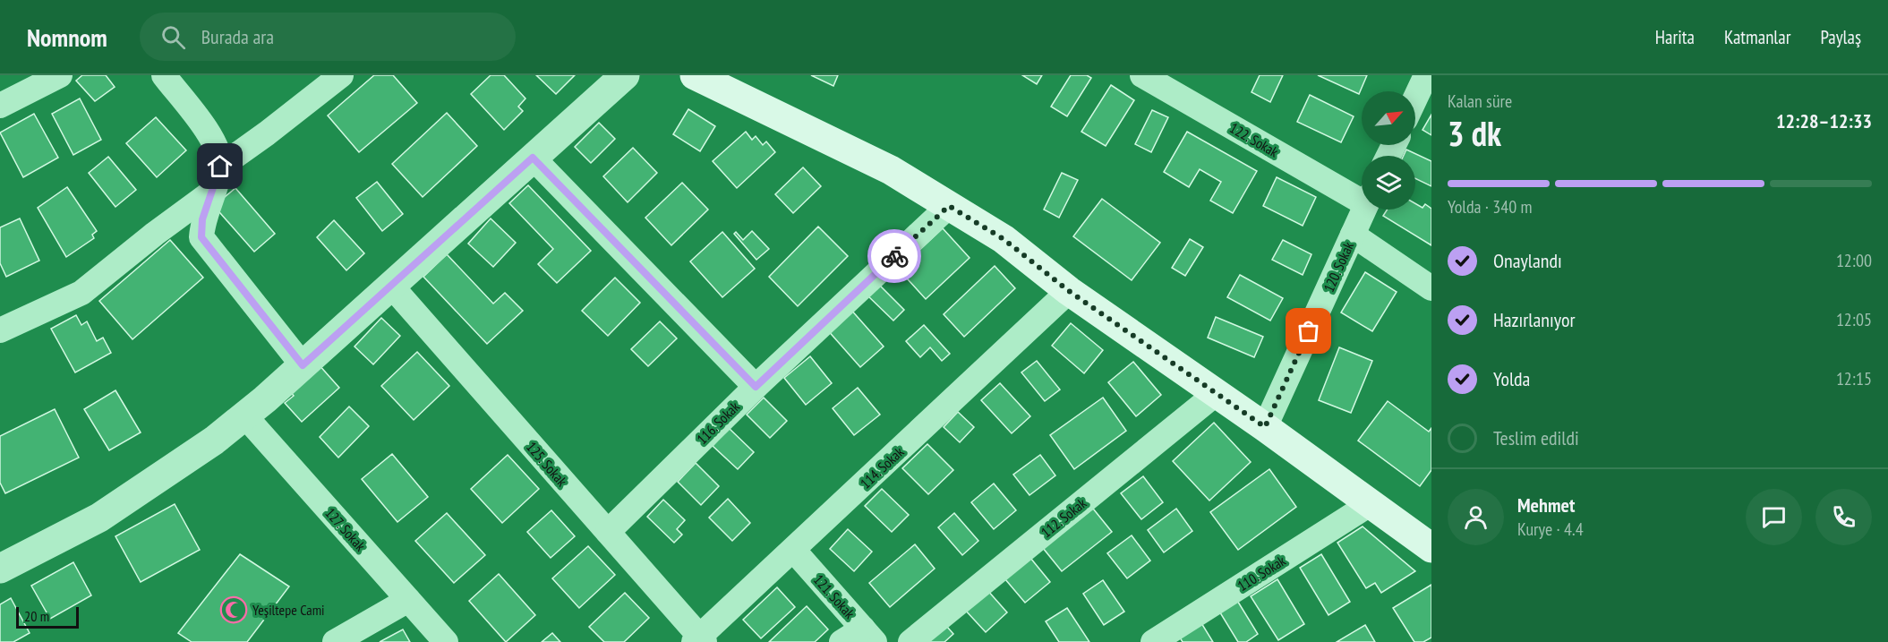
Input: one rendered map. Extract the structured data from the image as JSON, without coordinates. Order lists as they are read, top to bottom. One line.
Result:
{"streets":{"street":["122. Sokak","120. Sokak","116. Sokak","125. Sokak","114. Sokak","112. Sokak","127. Sokak","110. Sokak","121. Sokak"]},"crossings":[["116. Sokak","125. Sokak"],["125. Sokak","114. Sokak"],["114. Sokak","121. Sokak"]],"places":{"mosque":["Yeşiltepe Cami"]},"scale_bar":"20 m","north":"top right","page":{"header":"Nomnom","search":"Burada ara","nav":["Harita","Katmanlar","Paylaş"],"heading":["3 dk","Kalan süre","12:28–12:33"],"panel":["Mehmet","Kurye · 4.4"],"bar":"Yolda · 340 m","list":[["Onaylandı","12:00"],["Hazırlanıyor","12:05"],["Yolda","12:15"],"Teslim edildi"],"scale":"20 m"}}
